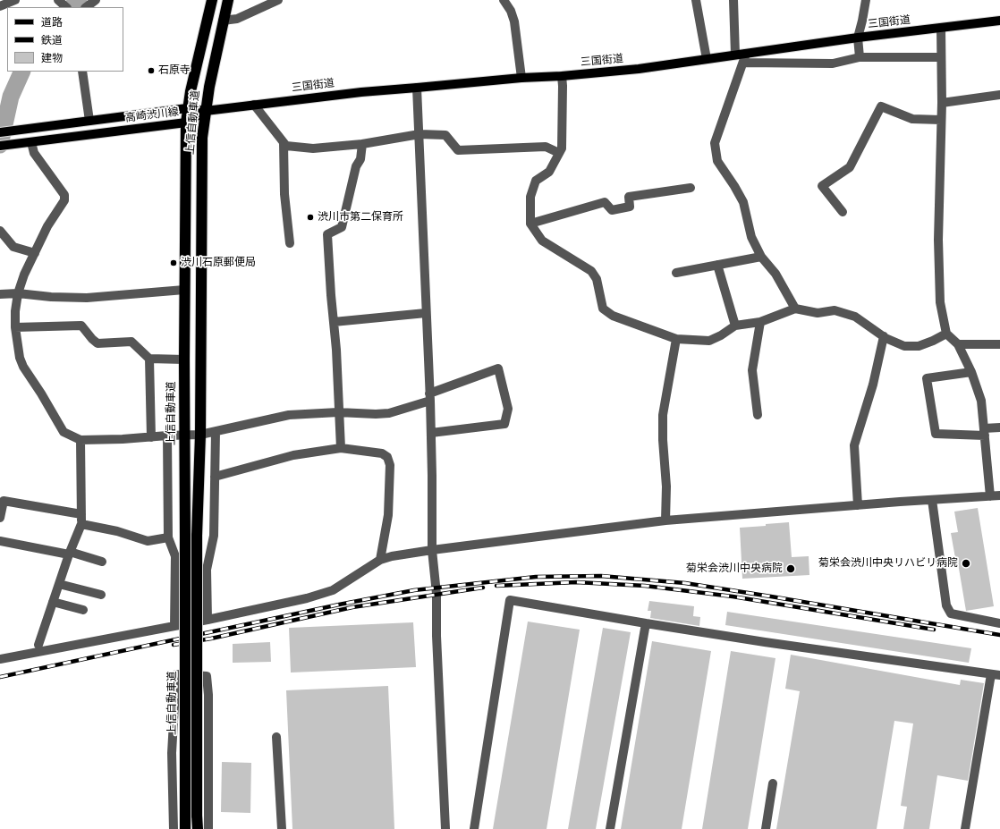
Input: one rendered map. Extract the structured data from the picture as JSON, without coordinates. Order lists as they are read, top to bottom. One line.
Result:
{"streets":{"highway":["上信自動車道"],"main road":["三国街道","高崎渋川線"]},"crossings":[["三国街道","高崎渋川線"],["三国街道","上信自動車道"],["高崎渋川線","上信自動車道"]],"places":["石原寺","渋川市第二保育所","渋川石原郵便局","菊栄会渋川中央リハビリ病院","菊栄会渋川中央病院"],"legend":["道路","鉄道","建物"]}
